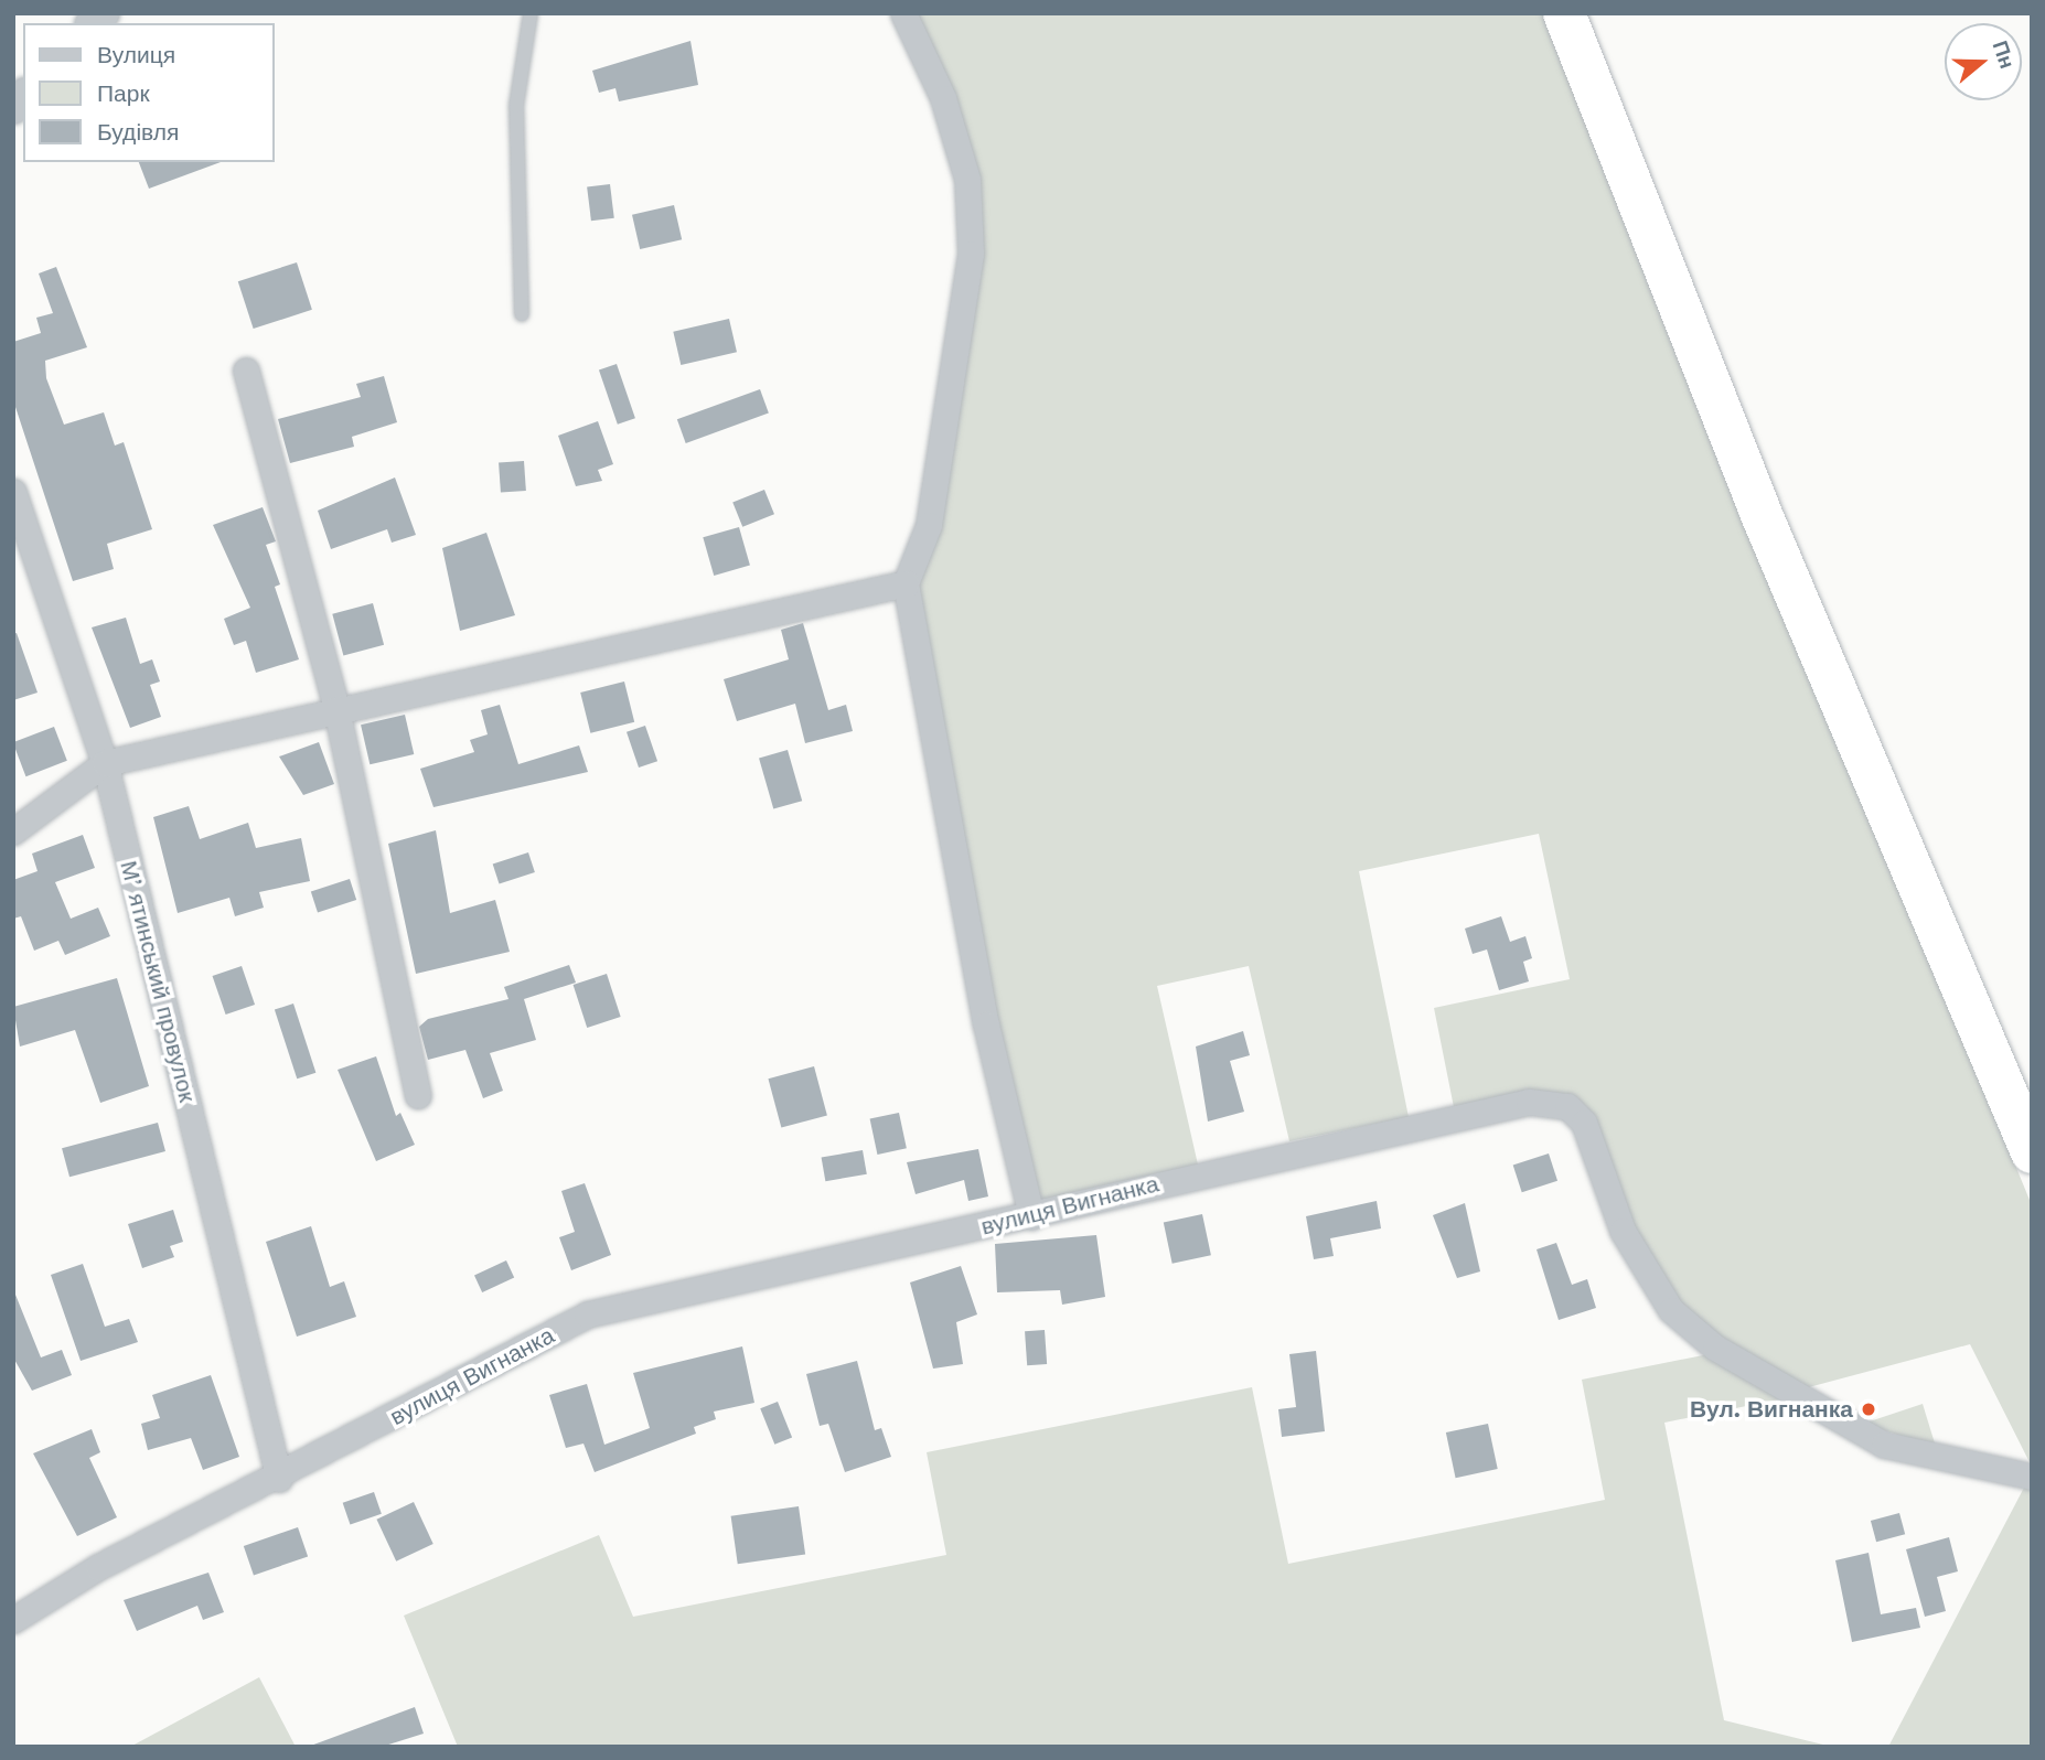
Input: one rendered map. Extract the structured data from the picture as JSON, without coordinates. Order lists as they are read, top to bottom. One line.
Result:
{"streets":{"street":["Мʼятинський провулок","вулиця Вигнанка"]},"crossings":[["Мʼятинський провулок","вулиця Вигнанка"]],"places":["Вул. Вигнанка"],"legend":["Вулиця","Парк","Будівля"],"north":"right"}
